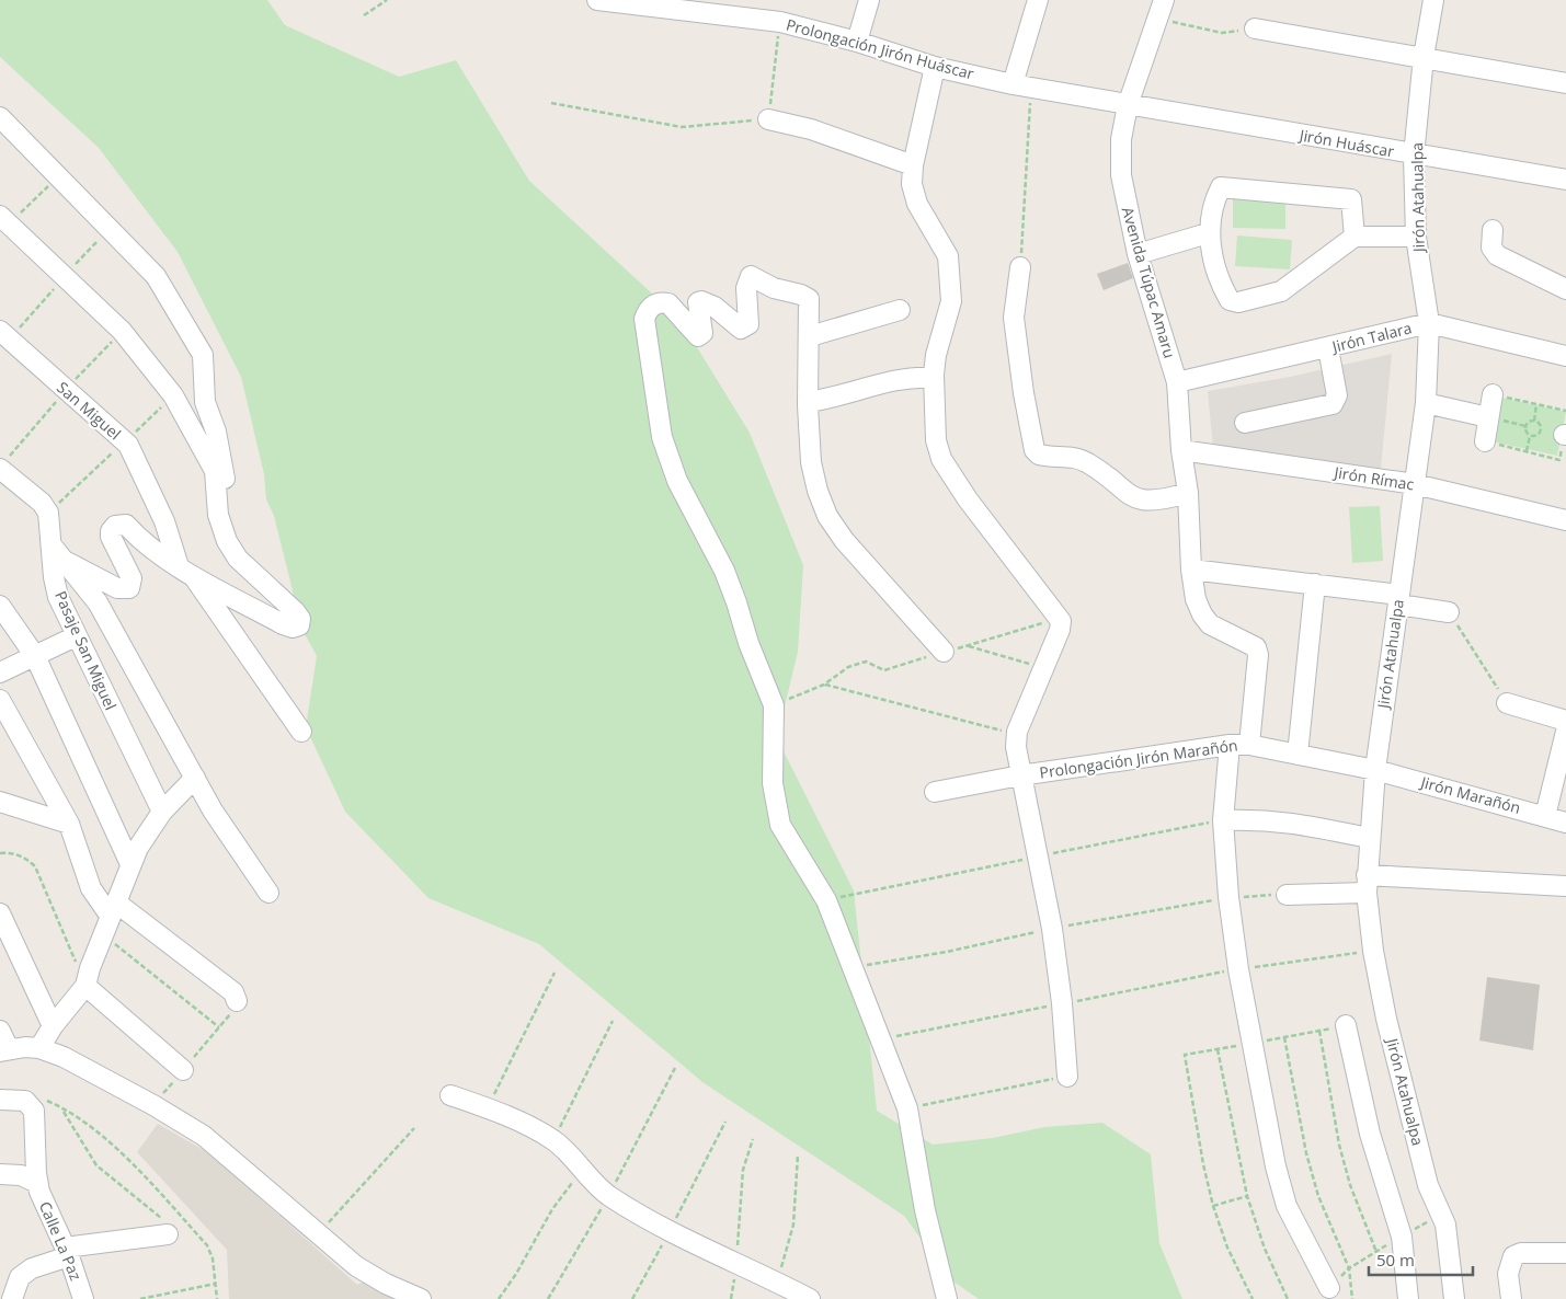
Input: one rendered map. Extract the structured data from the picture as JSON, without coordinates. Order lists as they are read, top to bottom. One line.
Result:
{"streets":{"street":["Prolongación Jirón Huáscar","Jirón Huáscar","Jirón Atahualpa","Avenida Túpac Amaru","Jirón Talara","San Miguel","Jirón Rímac","Pasaje San Miguel","Prolongación Jirón Marañón","Jirón Marañón","Calle La Paz"]},"crossings":[["Prolongación Jirón Huáscar","Jirón Huáscar"],["Prolongación Jirón Huáscar","Avenida Túpac Amaru"],["Jirón Huáscar","Jirón Atahualpa"],["Jirón Huáscar","Avenida Túpac Amaru"],["Jirón Atahualpa","Jirón Talara"],["Jirón Atahualpa","Jirón Rímac"],["Jirón Atahualpa","Prolongación Jirón Marañón"],["Jirón Atahualpa","Jirón Marañón"],["Avenida Túpac Amaru","Jirón Talara"],["Avenida Túpac Amaru","Jirón Rímac"],["Avenida Túpac Amaru","Prolongación Jirón Marañón"],["Prolongación Jirón Marañón","Jirón Marañón"]],"scale_bar":"50 m"}
